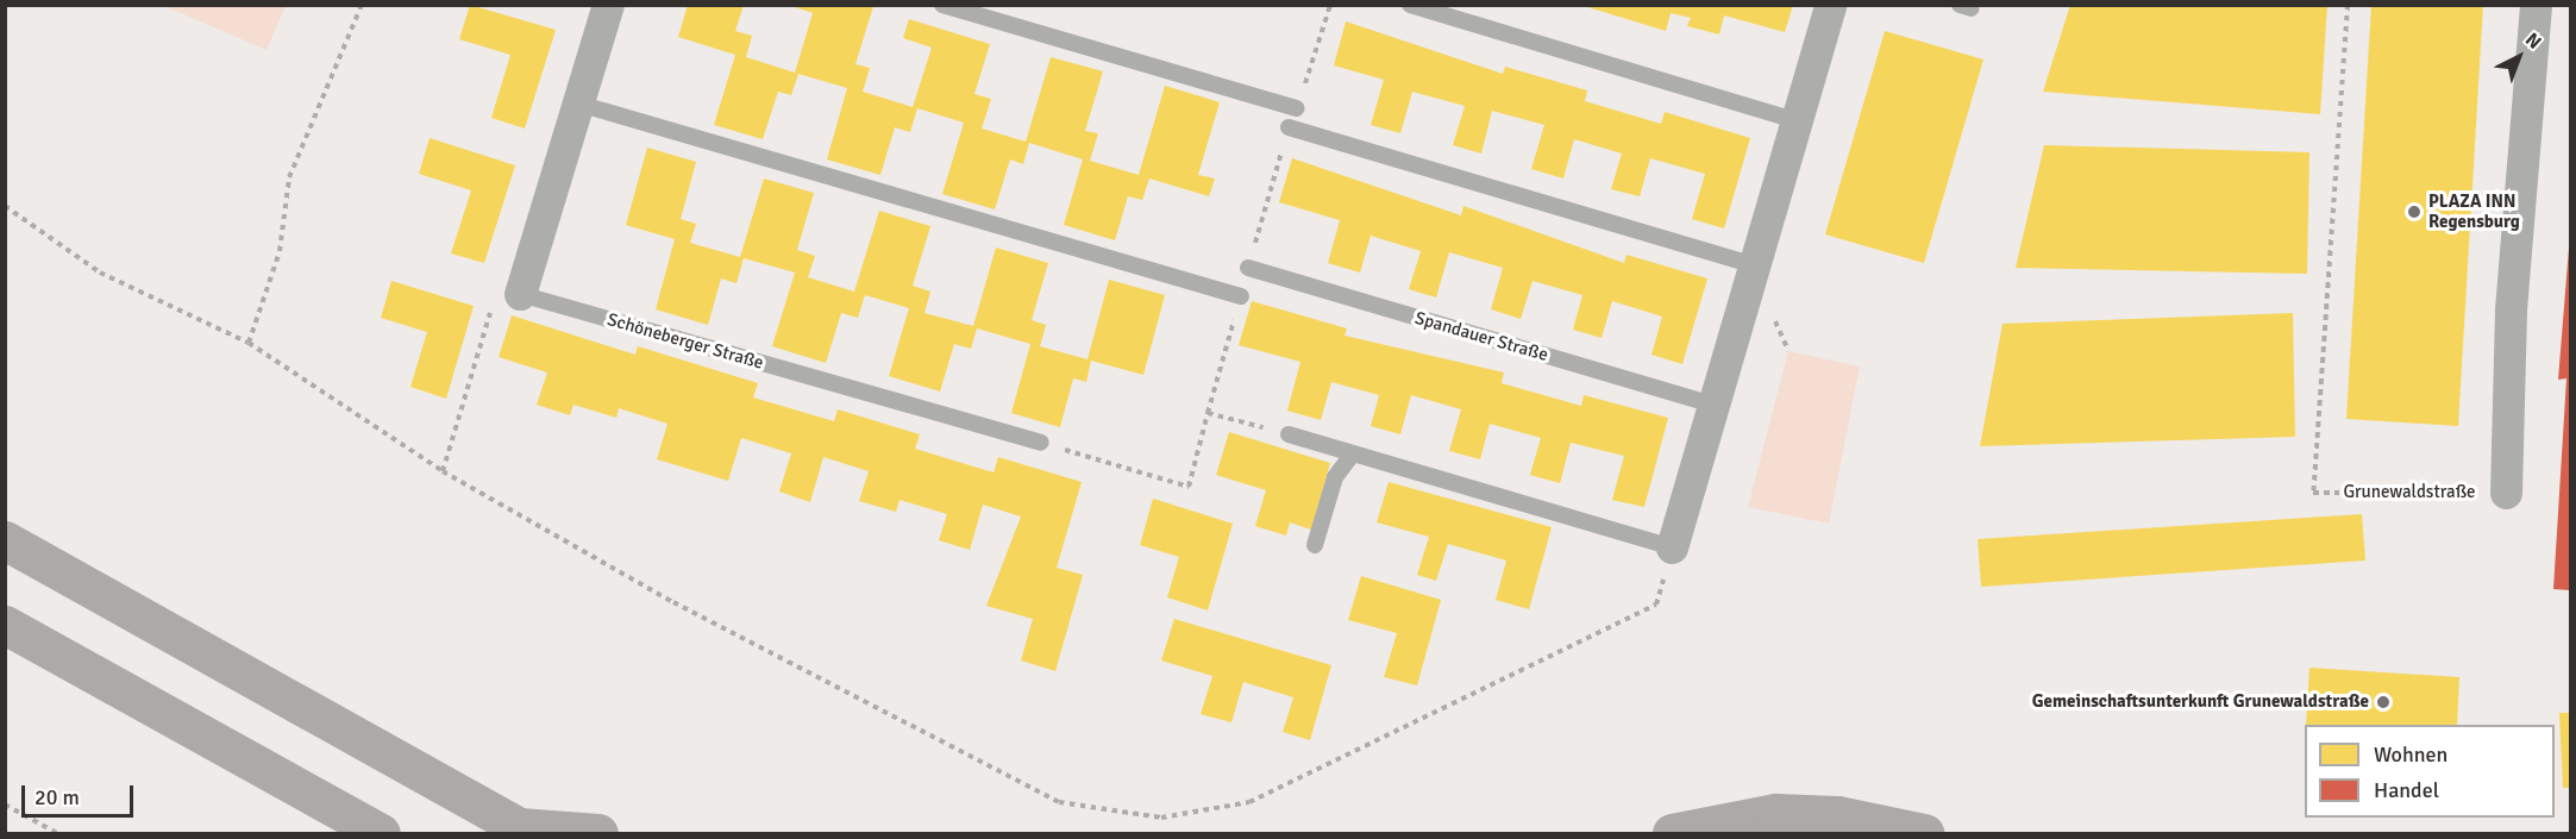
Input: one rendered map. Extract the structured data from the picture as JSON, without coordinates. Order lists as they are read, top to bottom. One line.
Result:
{"streets":{"lane":["Spandauer Straße","Schöneberger Straße"],"path":["Grunewaldstraße"]},"places":["PLAZA INN Regensburg","Gemeinschaftsunterkunft Grunewaldstraße"],"legend":["Wohnen","Handel"],"scale_bar":"20 m","north":"top right"}
